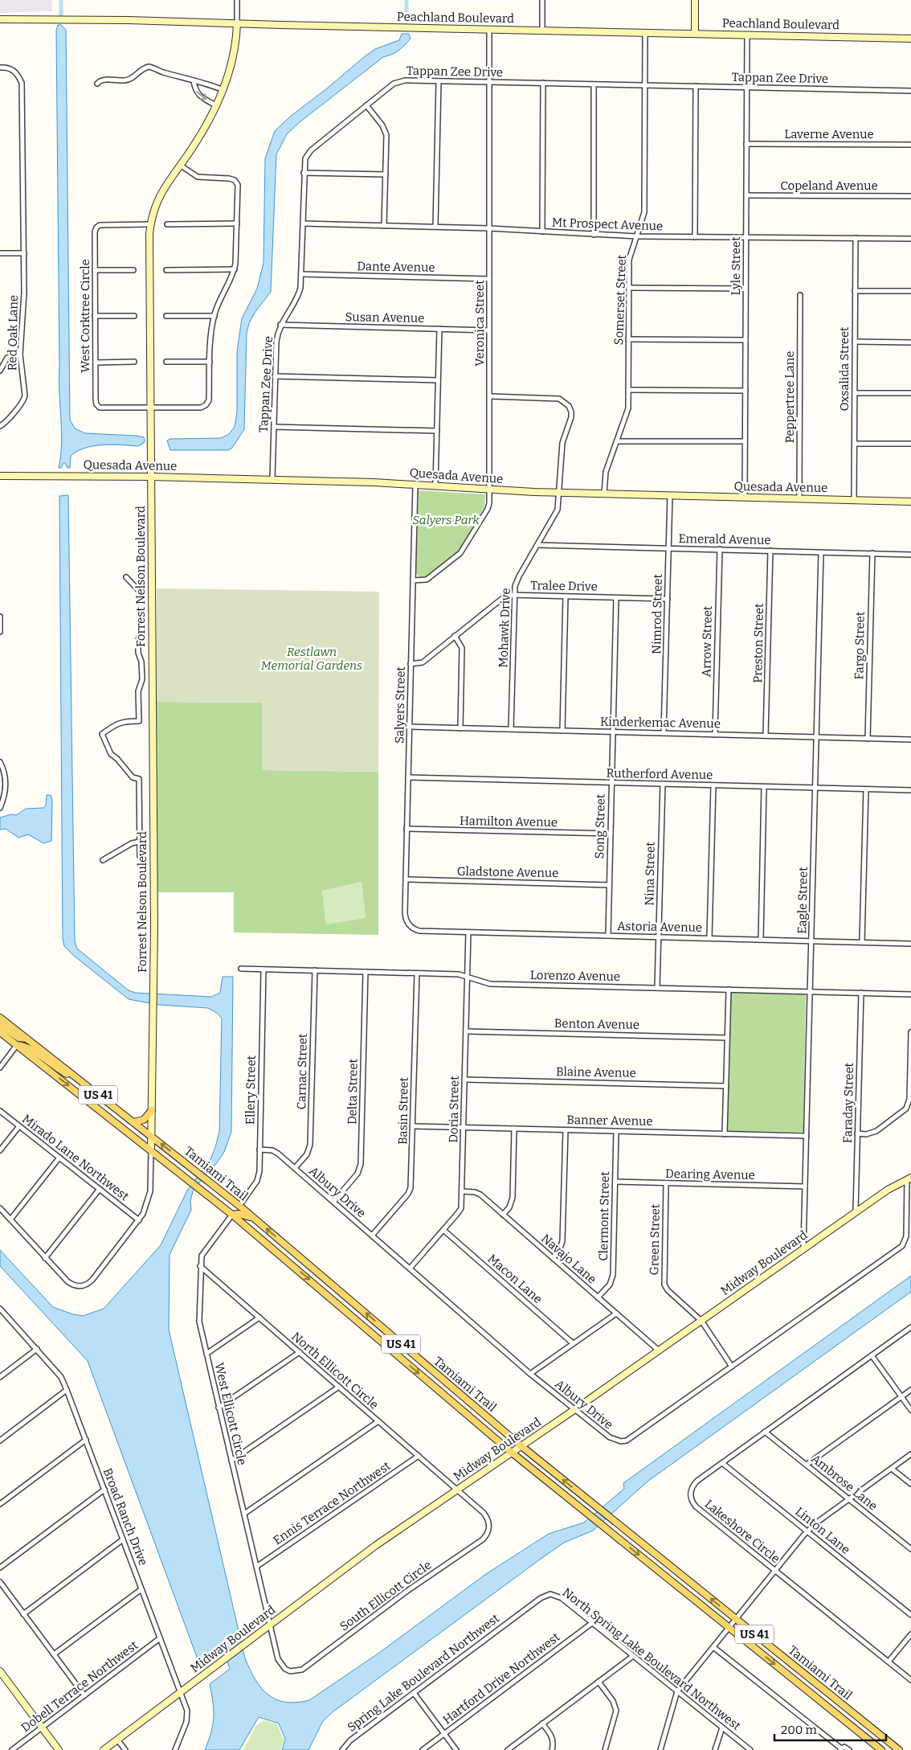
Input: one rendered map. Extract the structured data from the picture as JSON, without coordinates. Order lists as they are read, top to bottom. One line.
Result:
{"streets":{"main road":["US 41","Tamiami Trail"],"street":["Peachland Boulevard","Tappan Zee Drive","Laverne Avenue","Copeland Avenue","Mt Prospect Avenue","Lyle Street","Dante Avenue","Somerset Street","West Corktree Circle","Susan Avenue","Veronica Street","Red Oak Lane","Oxsalida Street","Peppertree Lane","Quesada Avenue","Emerald Avenue","Forrest Nelson Boulevard","Tralee Drive","Nimrod Street","Mohawk Drive","Arrow Street","Preston Street","Fargo Street","Salyers Street","Kinderkemac Avenue","Rutherford Avenue","Hamilton Avenue","Song Street","Gladstone Avenue","Nina Street","Eagle Street","Astoria Avenue","Lorenzo Avenue","Benton Avenue","Carnac Street","Blaine Avenue","Ellery Street","Delta Street","Faraday Street","Doria Street","Basin Street","Banner Avenue","Mirado Lane Northwest","Dearing Avenue","Albury Drive","Clermont Street","Green Street","Navajo Lane","Midway Boulevard","Macon Lane","North Ellicott Circle","West Ellicott Circle","Ambrose Lane","Ennis Terrace Northwest","Broad Ranch Drive","Linton Lane","Lakeshore Circle","South Ellicott Circle","North Spring Lake Boulevard Northwest","Spring Lake Boulevard Northwest","Hartford Drive Northwest","Dobell Terrace Northwest"]},"crossings":[["Peachland Boulevard","Lyle Street"],["Peachland Boulevard","Somerset Street"],["Peachland Boulevard","Veronica Street"],["Peachland Boulevard","Forrest Nelson Boulevard"],["Tappan Zee Drive","Mt Prospect Avenue"],["Tappan Zee Drive","Lyle Street"],["Tappan Zee Drive","Dante Avenue"],["Tappan Zee Drive","Somerset Street"],["Tappan Zee Drive","Susan Avenue"],["Tappan Zee Drive","Veronica Street"],["Tappan Zee Drive","Quesada Avenue"],["Laverne Avenue","Lyle Street"],["Copeland Avenue","Lyle Street"],["Mt Prospect Avenue","Lyle Street"],["Mt Prospect Avenue","Somerset Street"],["Mt Prospect Avenue","Veronica Street"],["Mt Prospect Avenue","Oxsalida Street"],["Lyle Street","Quesada Avenue"],["Dante Avenue","Veronica Street"],["Somerset Street","Quesada Avenue"],["West Corktree Circle","Forrest Nelson Boulevard"],["Susan Avenue","Veronica Street"],["Veronica Street","Quesada Avenue"],["Veronica Street","Mohawk Drive"],["Veronica Street","Salyers Street"],["Oxsalida Street","Quesada Avenue"],["Peppertree Lane","Quesada Avenue"],["Quesada Avenue","Forrest Nelson Boulevard"],["Quesada Avenue","Nimrod Street"],["Quesada Avenue","Mohawk Drive"],["Quesada Avenue","Salyers Street"],["Emerald Avenue","Nimrod Street"],["Emerald Avenue","Mohawk Drive"],["Emerald Avenue","Arrow Street"],["Emerald Avenue","Preston Street"],["Emerald Avenue","Fargo Street"],["Emerald Avenue","Eagle Street"],["Forrest Nelson Boulevard","Tamiami Trail"],["Tralee Drive","Nimrod Street"],["Tralee Drive","Mohawk Drive"],["Tralee Drive","Salyers Street"],["Tralee Drive","Song Street"],["Nimrod Street","Kinderkemac Avenue"],["Mohawk Drive","Kinderkemac Avenue"],["Arrow Street","Kinderkemac Avenue"],["Preston Street","Kinderkemac Avenue"],["Fargo Street","Kinderkemac Avenue"],["Salyers Street","Kinderkemac Avenue"],["Salyers Street","Rutherford Avenue"],["Salyers Street","Hamilton Avenue"],["Salyers Street","Gladstone Avenue"],["Salyers Street","Astoria Avenue"],["Kinderkemac Avenue","Song Street"],["Kinderkemac Avenue","Eagle Street"],["Rutherford Avenue","Song Street"],["Rutherford Avenue","Nina Street"],["Rutherford Avenue","Eagle Street"],["Hamilton Avenue","Song Street"],["Song Street","Gladstone Avenue"],["Song Street","Astoria Avenue"],["Nina Street","Astoria Avenue"],["Nina Street","Lorenzo Avenue"],["Eagle Street","Astoria Avenue"],["Eagle Street","Lorenzo Avenue"],["Eagle Street","Banner Avenue"],["Eagle Street","Dearing Avenue"],["Eagle Street","Midway Boulevard"],["Astoria Avenue","Doria Street"],["Lorenzo Avenue","Carnac Street"],["Lorenzo Avenue","Ellery Street"],["Lorenzo Avenue","Delta Street"],["Lorenzo Avenue","Faraday Street"],["Lorenzo Avenue","Doria Street"],["Lorenzo Avenue","Basin Street"],["Benton Avenue","Doria Street"],["Carnac Street","Albury Drive"],["Blaine Avenue","Doria Street"],["Ellery Street","Tamiami Trail"],["Ellery Street","Albury Drive"],["Delta Street","Albury Drive"],["Faraday Street","Midway Boulevard"],["Doria Street","Banner Avenue"],["Doria Street","Albury Drive"],["Doria Street","Navajo Lane"],["Doria Street","Macon Lane"],["Basin Street","Banner Avenue"],["Basin Street","Albury Drive"],["Banner Avenue","Clermont Street"],["Tamiami Trail","Midway Boulevard"],["Tamiami Trail","West Ellicott Circle"],["Dearing Avenue","Clermont Street"],["Dearing Avenue","Green Street"],["Albury Drive","Green Street"],["Albury Drive","Midway Boulevard"],["Clermont Street","Navajo Lane"],["Green Street","Midway Boulevard"],["Navajo Lane","Midway Boulevard"],["Midway Boulevard","North Ellicott Circle"],["Midway Boulevard","West Ellicott Circle"],["Midway Boulevard","Broad Ranch Drive"],["Midway Boulevard","South Ellicott Circle"],["North Ellicott Circle","West Ellicott Circle"],["North Ellicott Circle","Ennis Terrace Northwest"],["North Ellicott Circle","South Ellicott Circle"],["West Ellicott Circle","Ennis Terrace Northwest"],["West Ellicott Circle","South Ellicott Circle"],["Ambrose Lane","Lakeshore Circle"],["Broad Ranch Drive","Dobell Terrace Northwest"],["Linton Lane","Lakeshore Circle"],["North Spring Lake Boulevard Northwest","Spring Lake Boulevard Northwest"],["North Spring Lake Boulevard Northwest","Hartford Drive Northwest"]],"parks":["Salyers Park","Restlawn Memorial Gardens"],"scale_bar":"200 m"}
